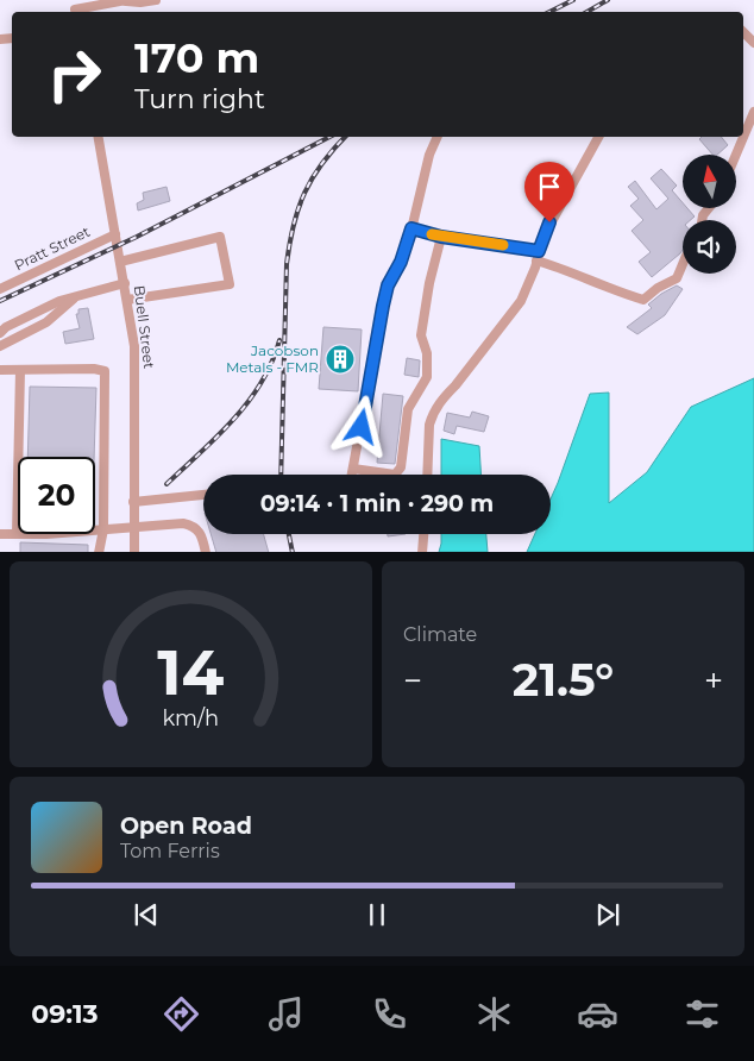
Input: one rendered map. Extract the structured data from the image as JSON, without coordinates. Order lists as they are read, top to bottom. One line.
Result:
{"streets":{"street":["Pratt Street","Buell Street"]},"crossings":[["Pratt Street","Buell Street"]],"places":{"building":["Jacobson Metals - FMR"]},"north":"top","page":{"turn":["170 m","Turn right"],"limit":"20","trip":"09:14 · 1 min · 290 m","tile":"Climate","heat":["−","21.5°","+"],"song":["Open Road","Tom Ferris"],"tabs":"09:13","gauge":["14","km/h"]}}
